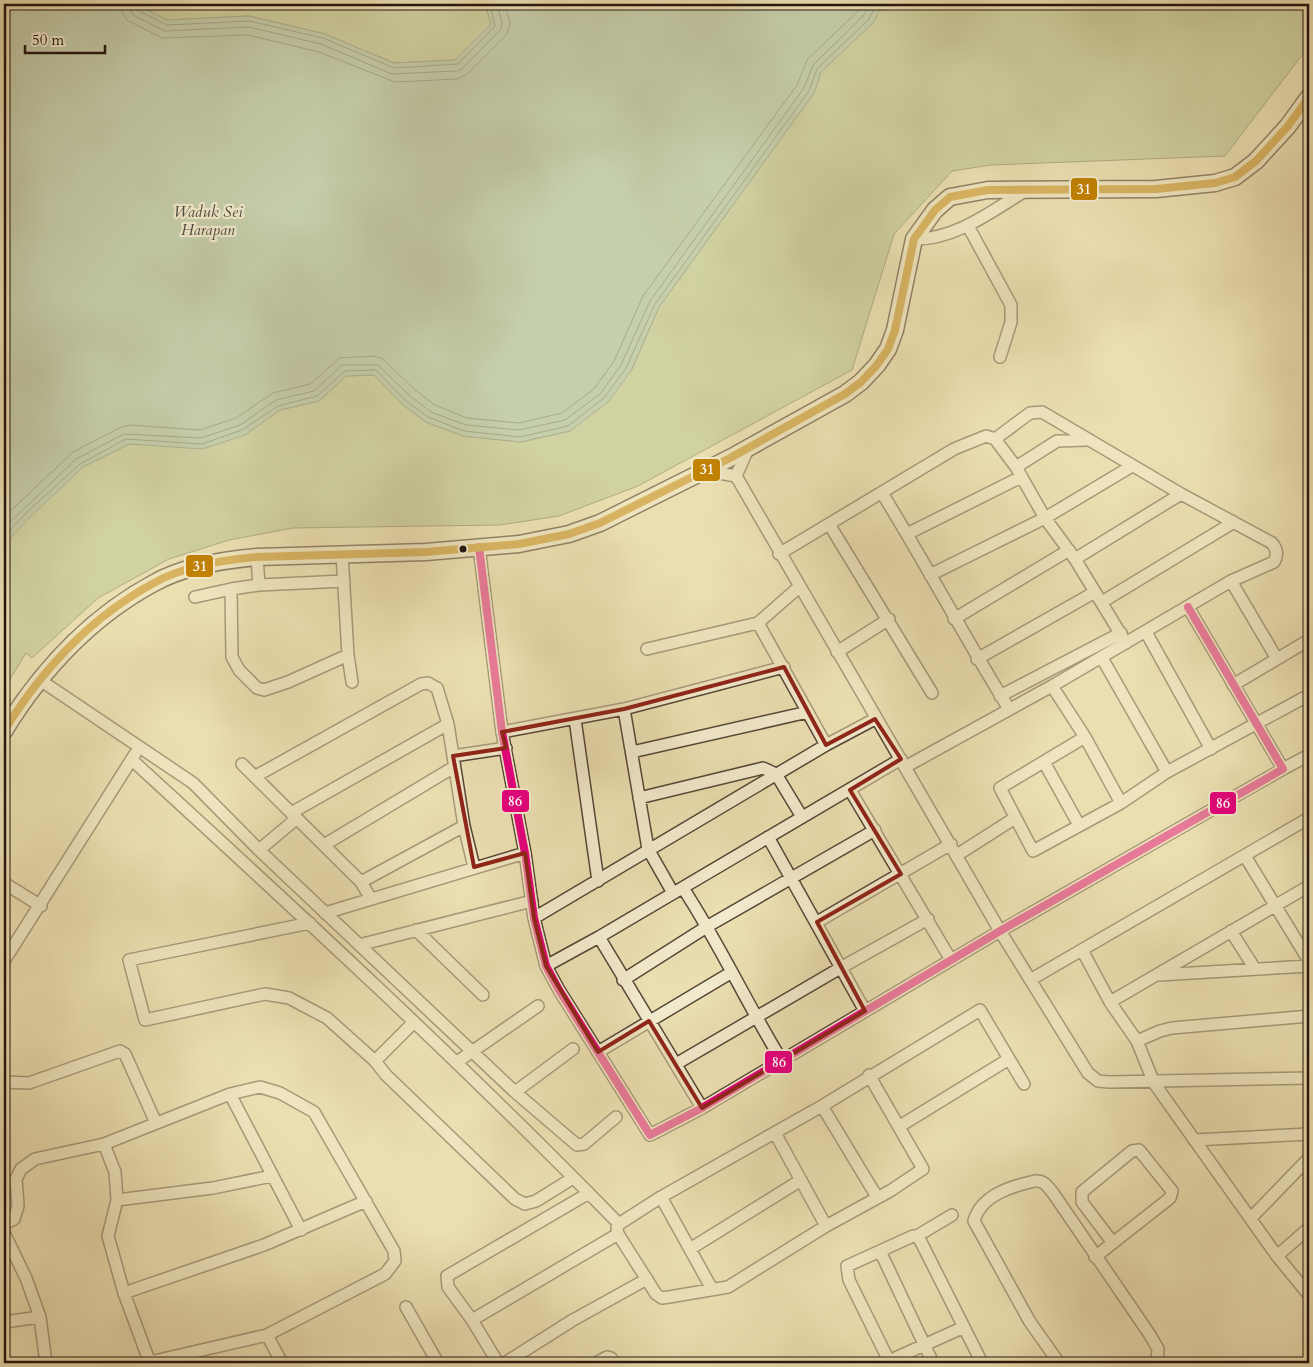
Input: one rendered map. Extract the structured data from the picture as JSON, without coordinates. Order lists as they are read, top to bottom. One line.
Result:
{"water":["Waduk Sei Harapan"],"lines":["transit line 31","transit line 86"],"scale_bar":"50 m"}
